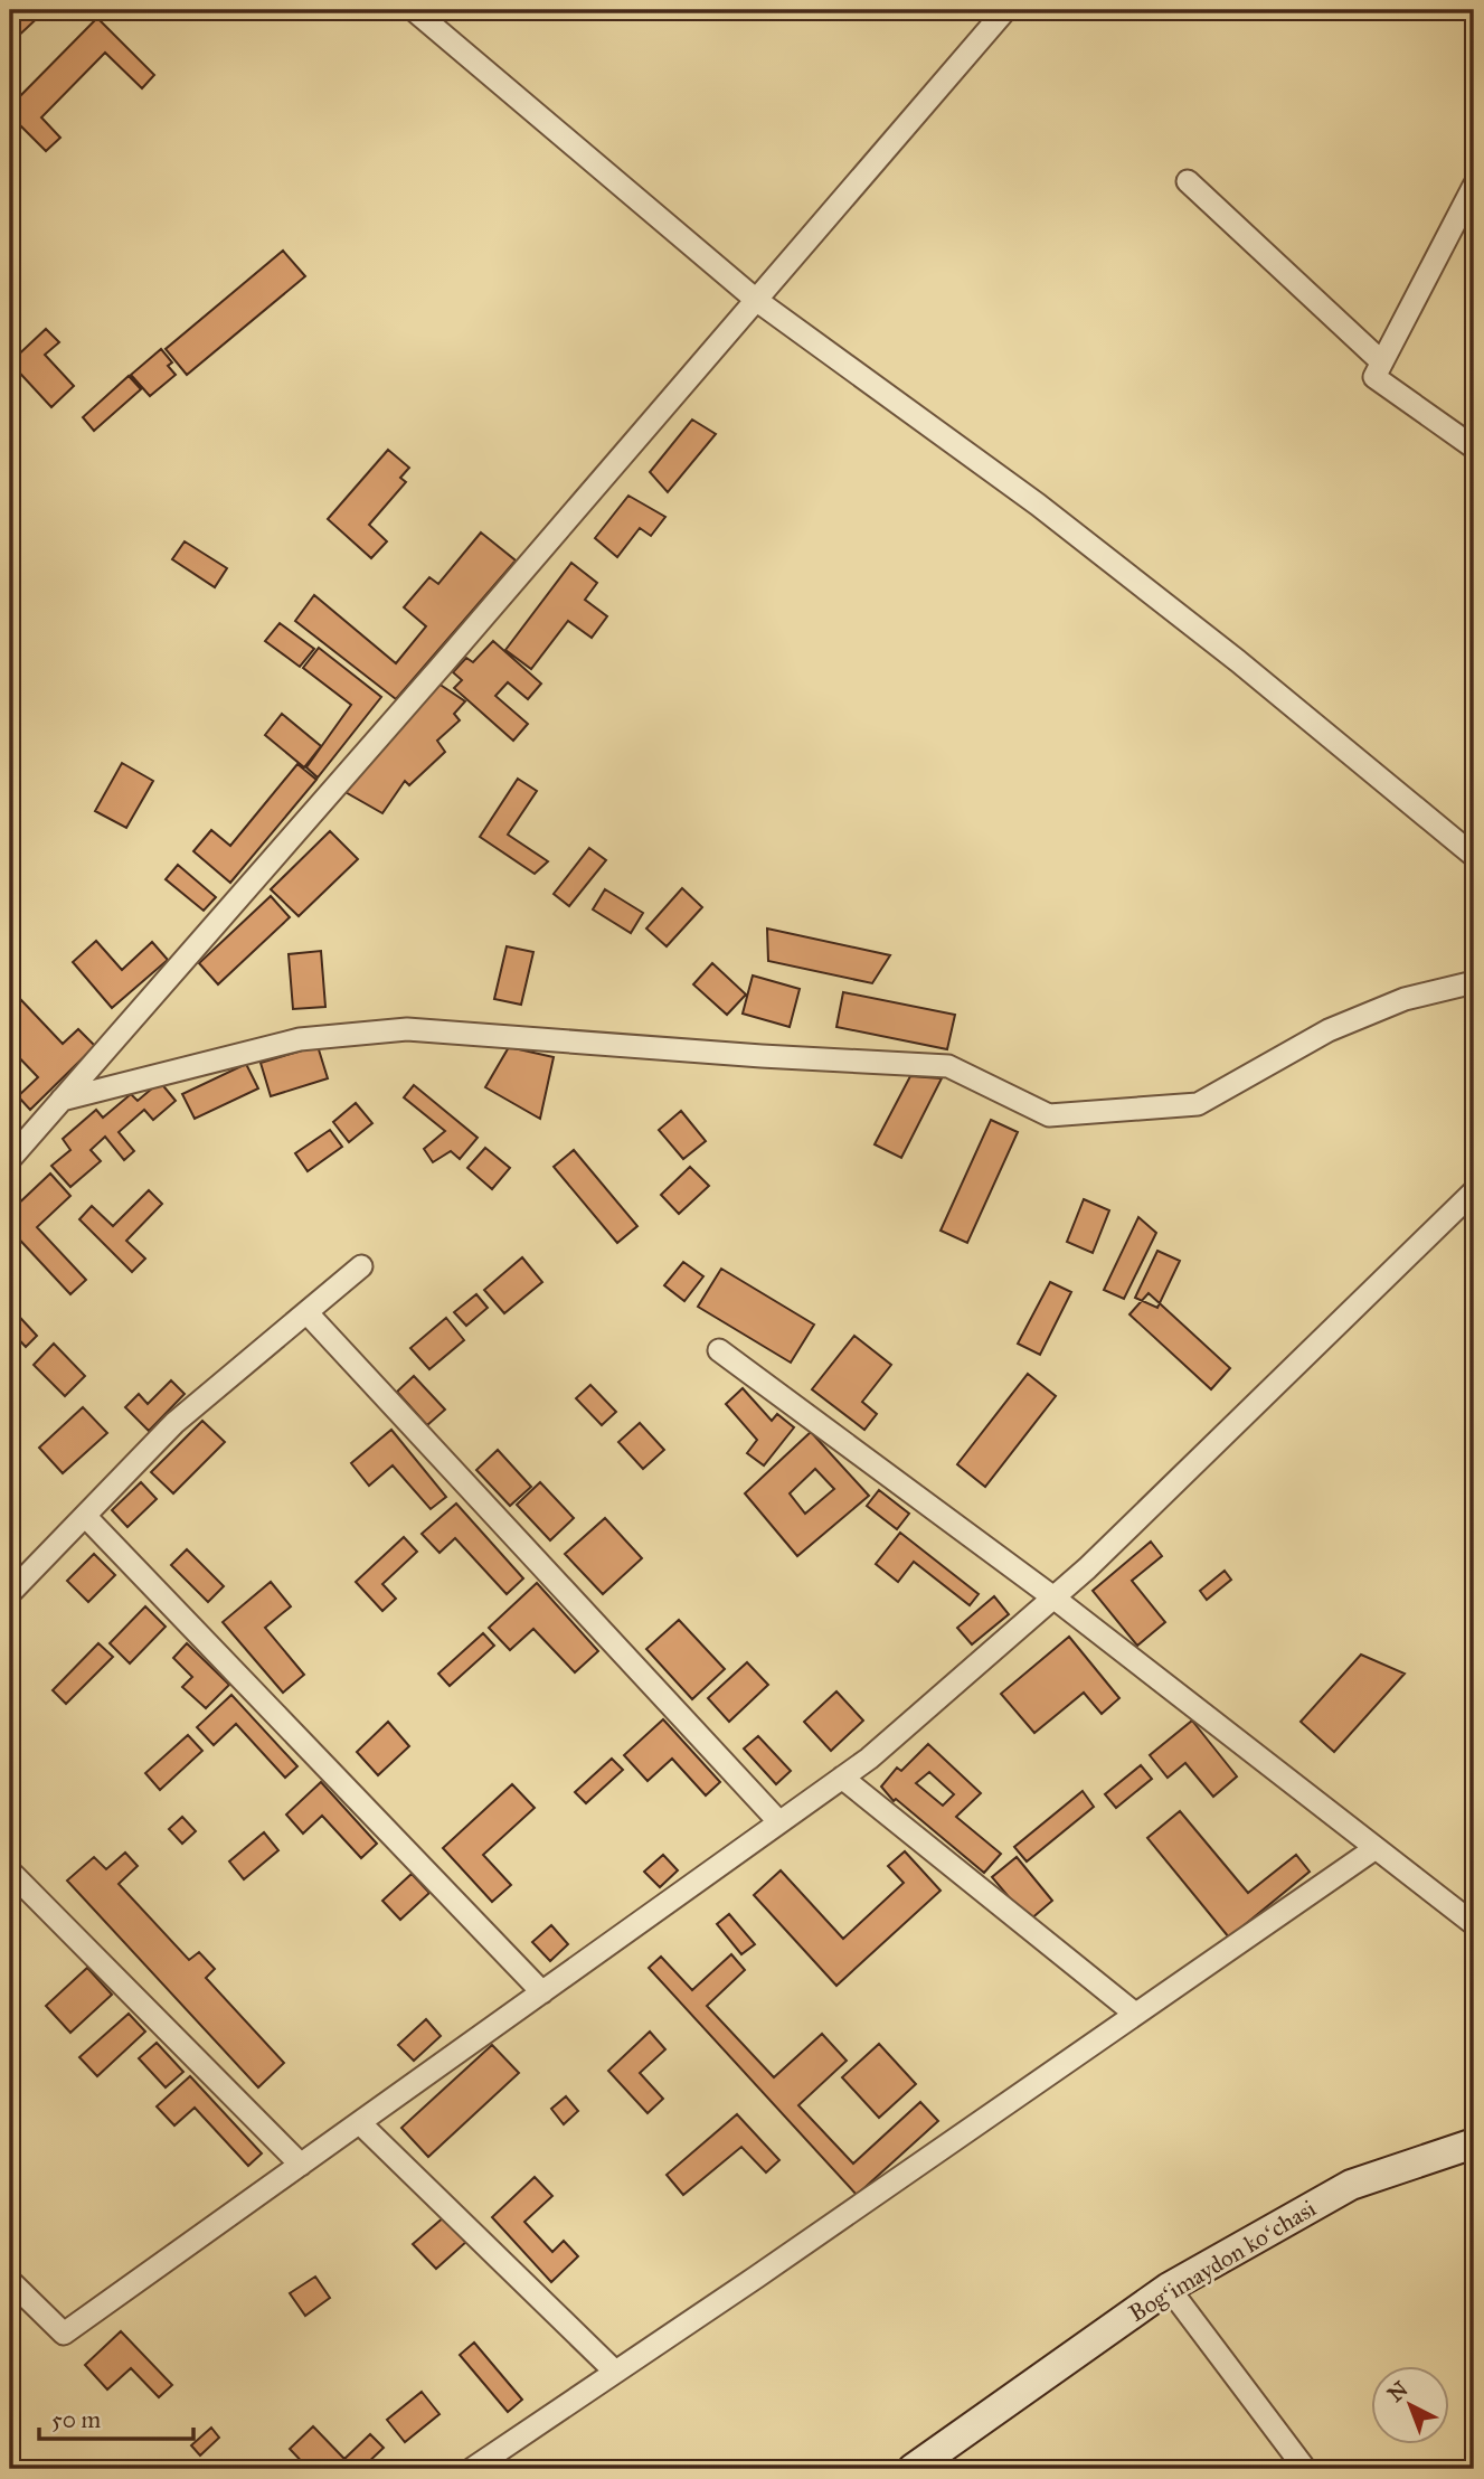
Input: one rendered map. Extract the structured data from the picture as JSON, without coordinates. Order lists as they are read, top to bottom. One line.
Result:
{"streets":{"main road":["Bogʻimaydon koʻchasi"]},"scale_bar":"50 m","north":"top left"}
